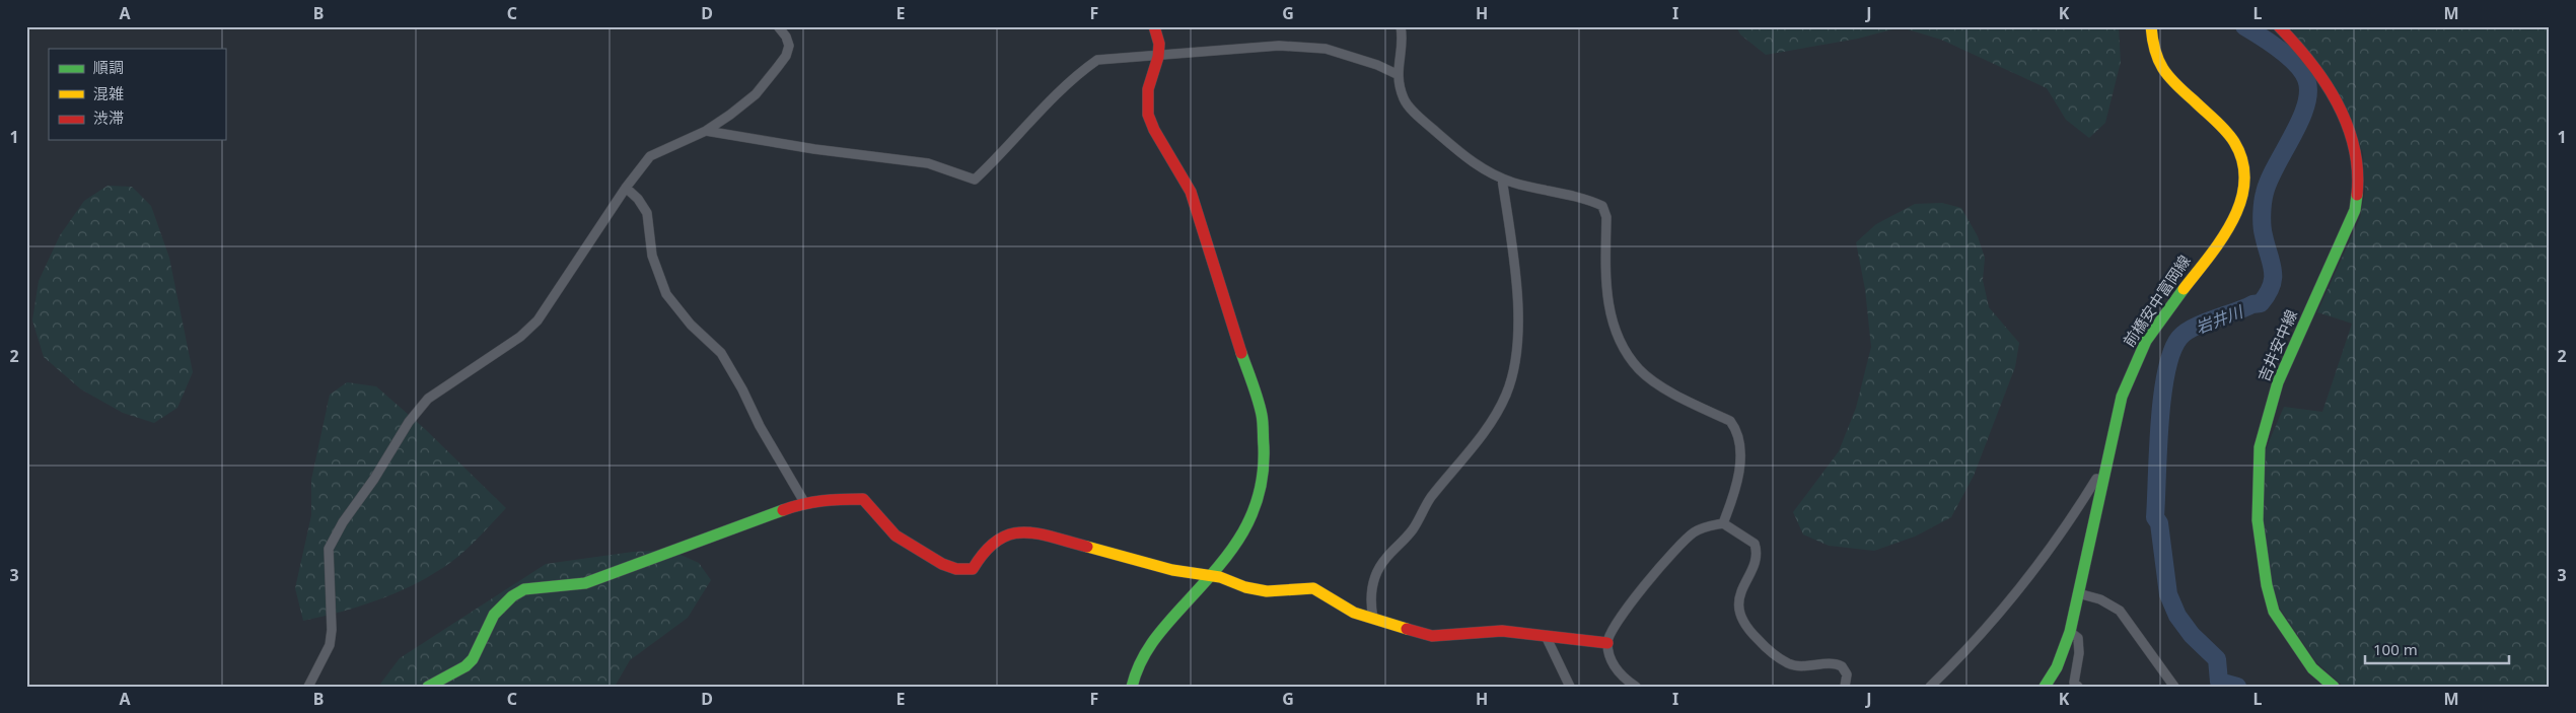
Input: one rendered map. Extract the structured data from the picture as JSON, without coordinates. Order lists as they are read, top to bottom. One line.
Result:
{"streets":{"street":["前橋安中富岡線","吉井安中線"]},"water":["岩井川"],"legend":["順調","混雑","渋滞"],"scale_bar":"100 m","grid":{"columns":["A","B","C","D","E","F","G","H","I","J","K","L","M"],"rows":["1","2","3"]}}
